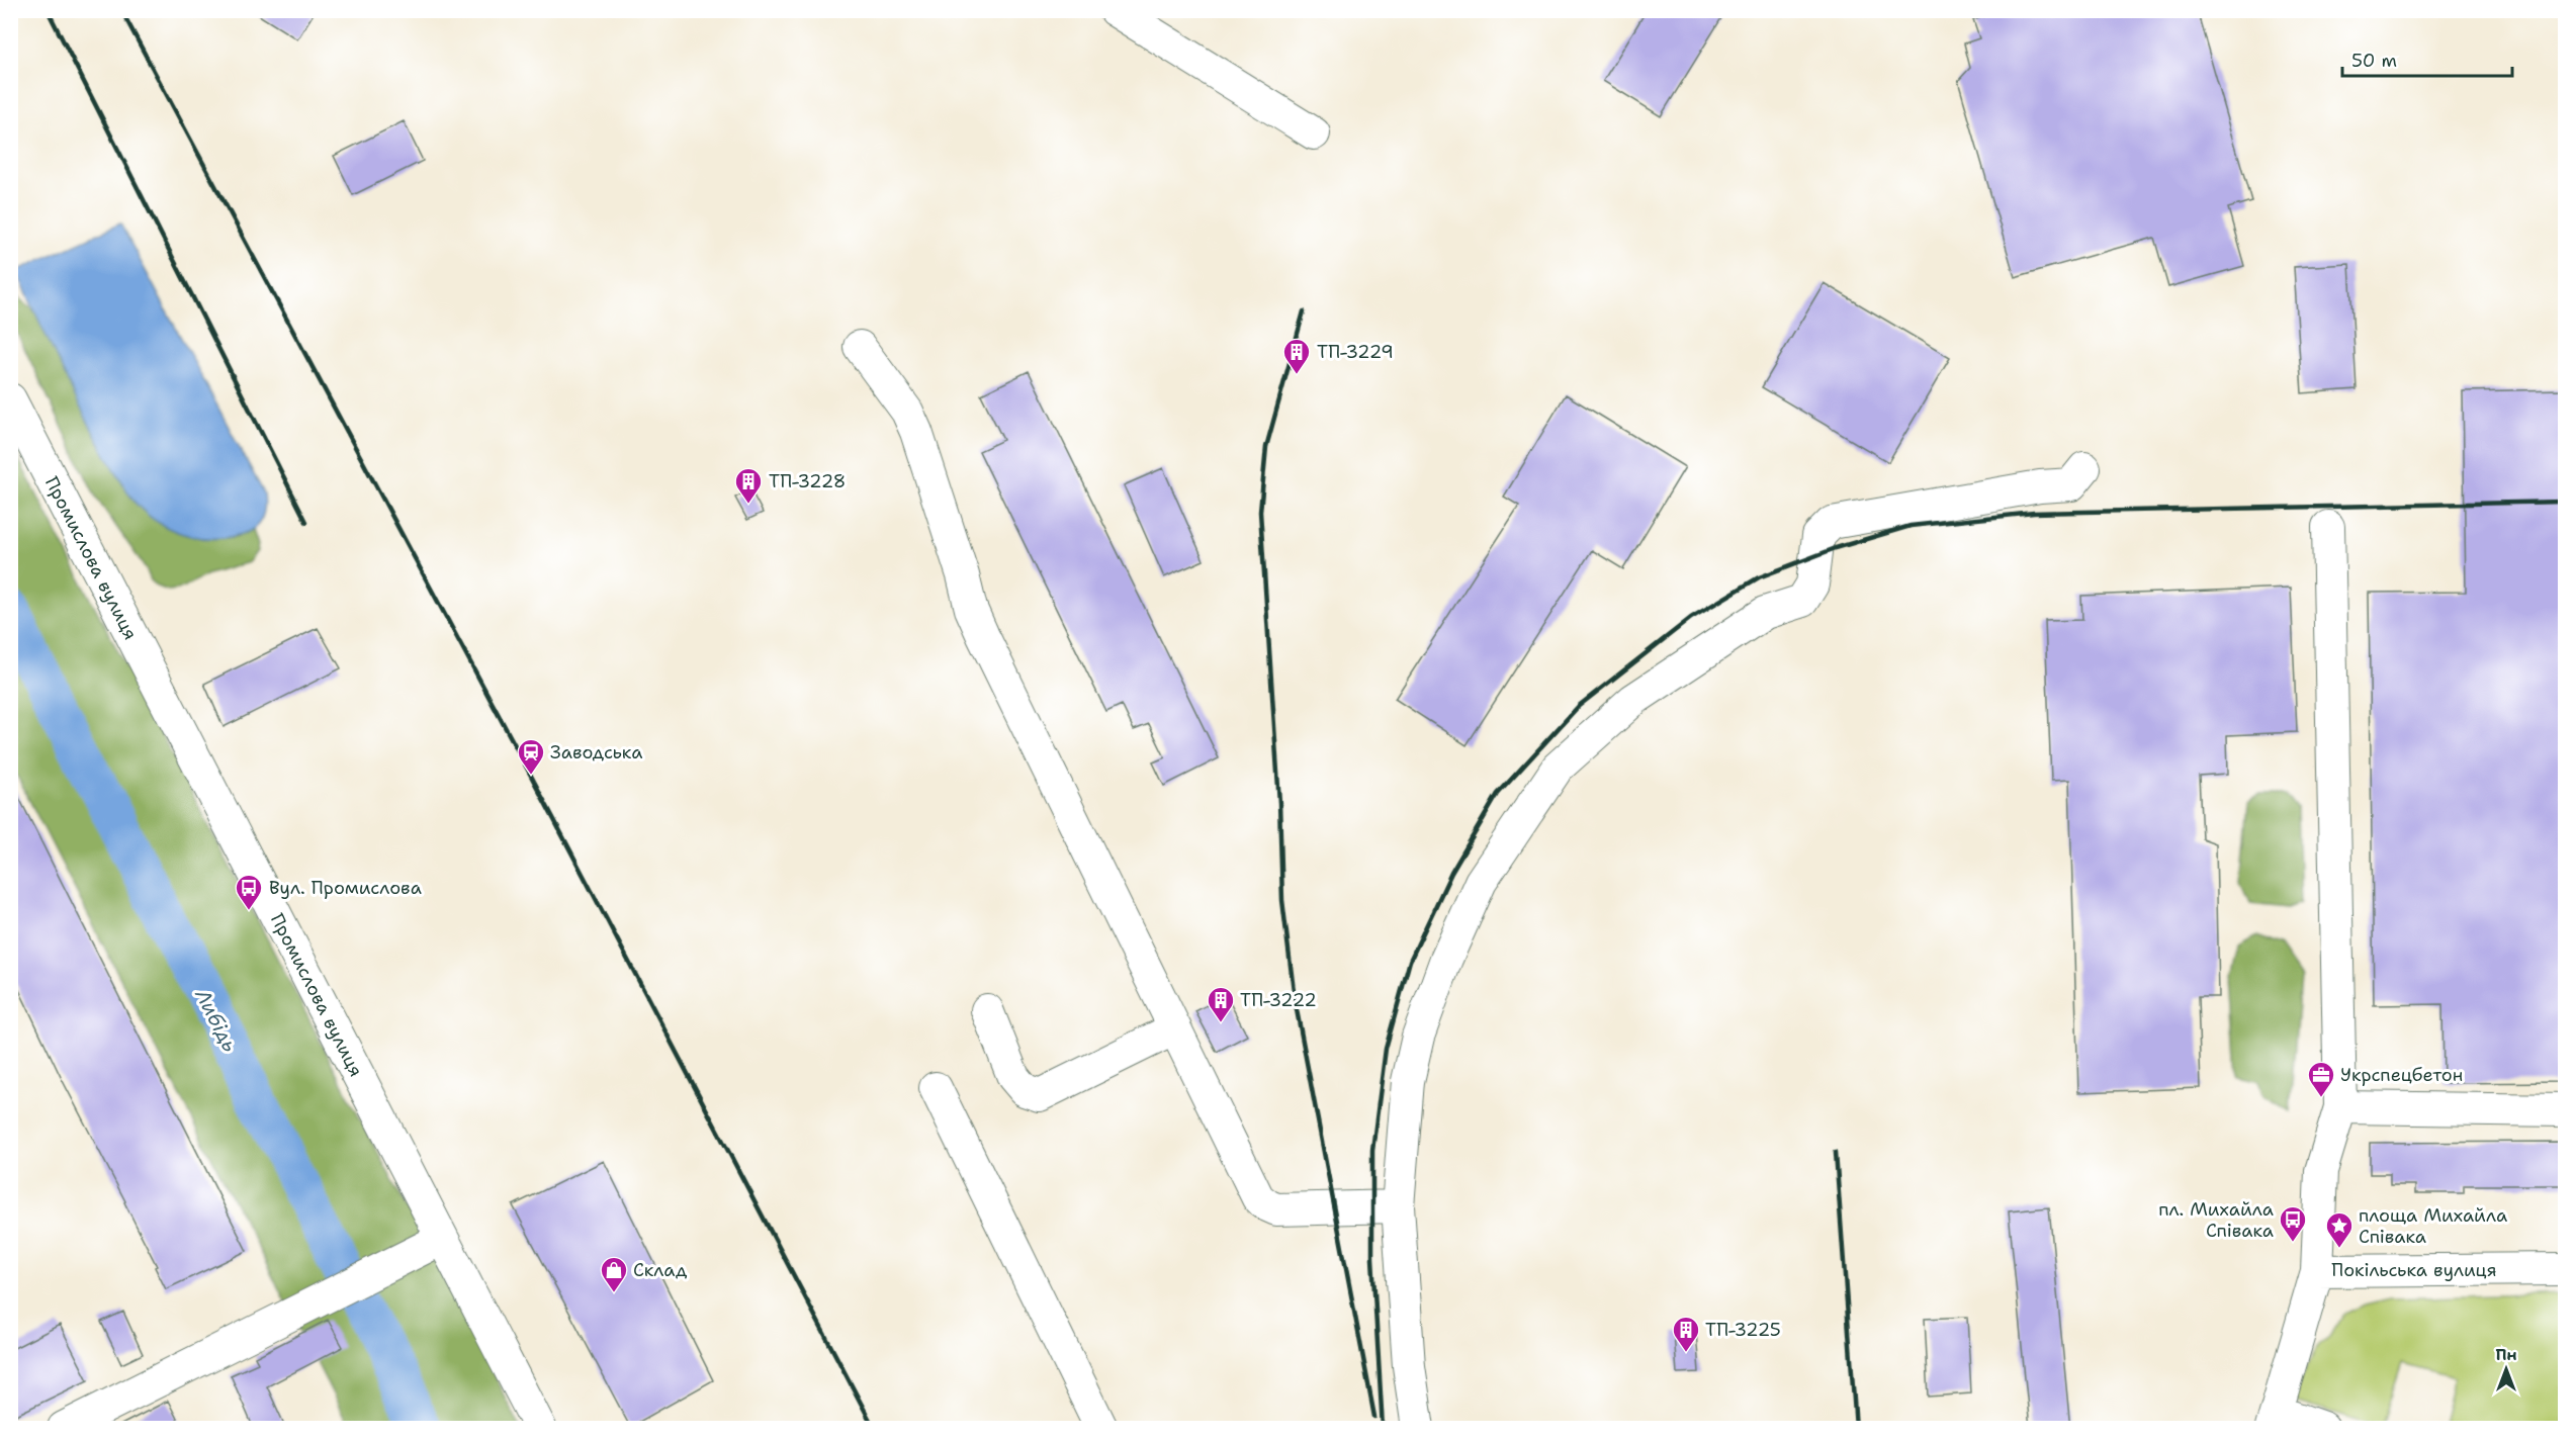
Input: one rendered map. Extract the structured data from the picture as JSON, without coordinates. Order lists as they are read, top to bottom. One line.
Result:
{"streets":{"street":["Промислова вулиця","Покільська вулиця"]},"water":["Либідь"],"places":{"building":["ТП-3229","ТП-3228","ТП-3222","ТП-3225"],"station":["Заводська"],"bus stop":["Вул. Промислова","пл. Михайла Співака"],"office":["Укрспецбетон"],"place":["площа Михайла Співака"],"shop":["Склад"]},"scale_bar":"50 m","north":"top"}
